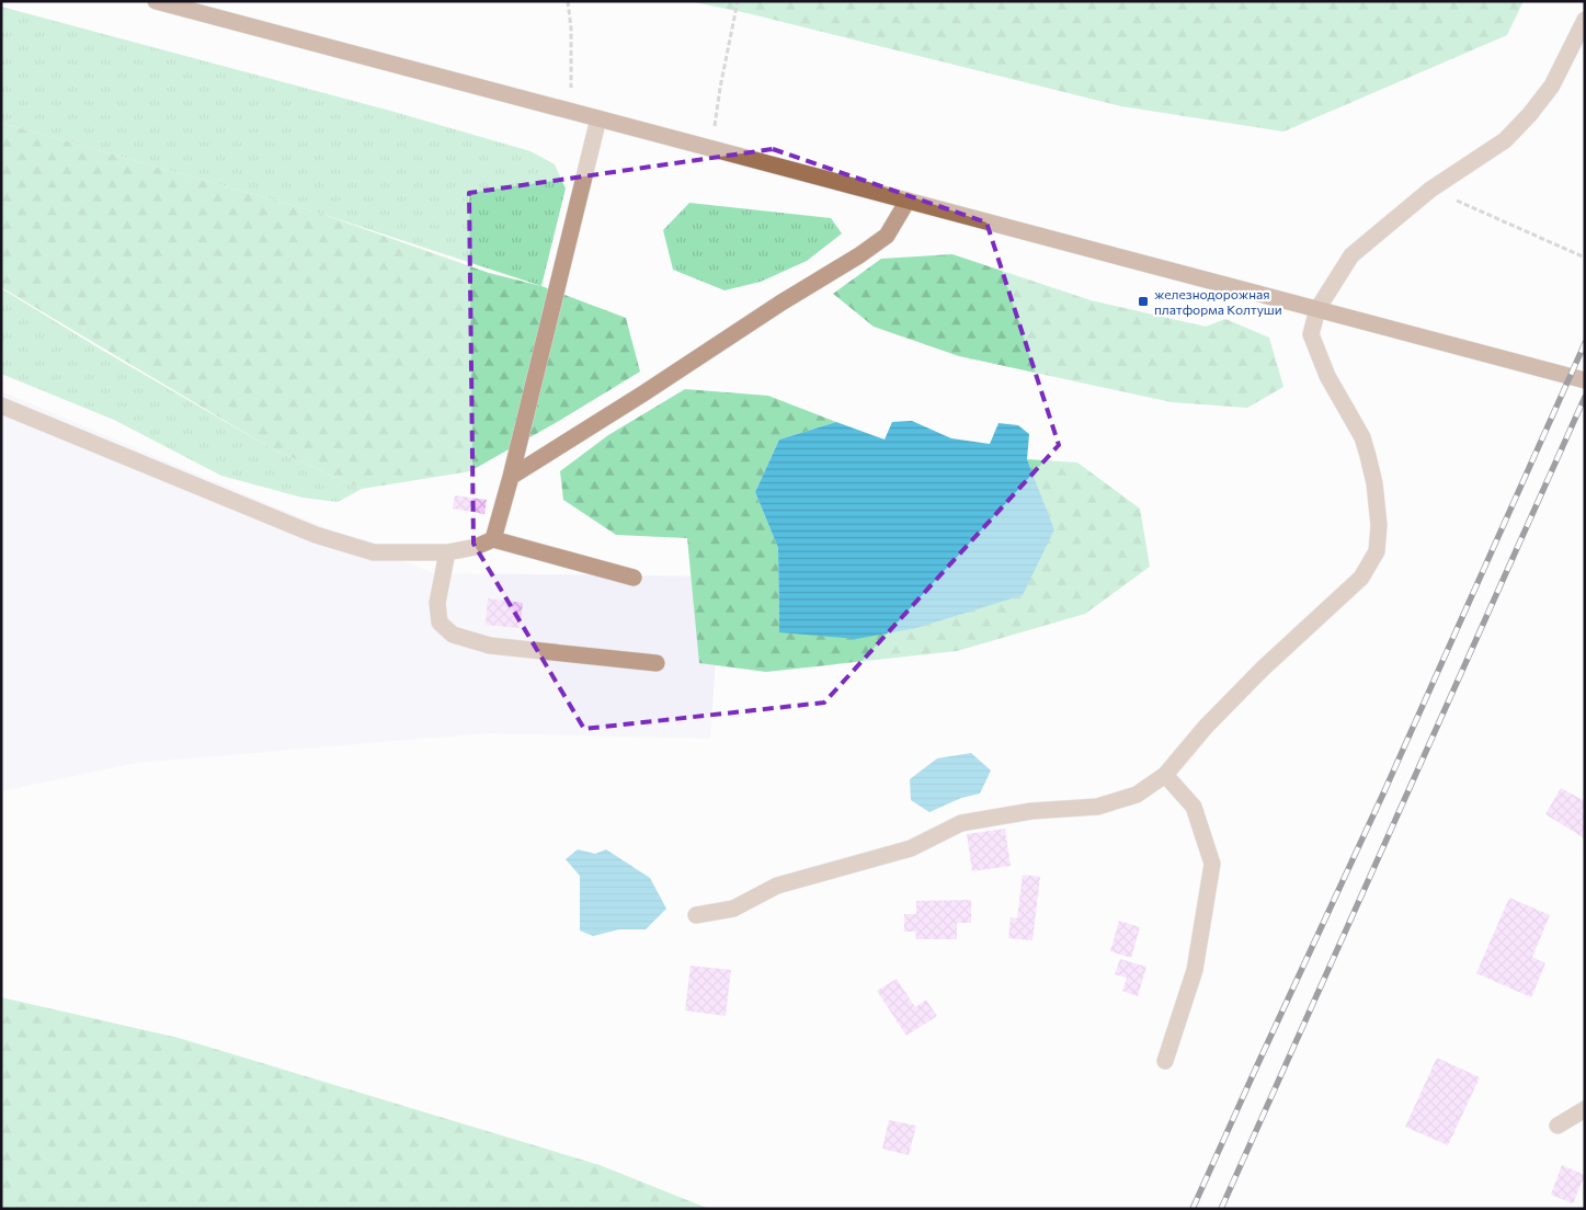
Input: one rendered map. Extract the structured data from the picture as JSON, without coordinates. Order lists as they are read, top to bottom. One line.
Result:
{"places":{"transit":["железнодорожная платформа Колтуши"]}}
